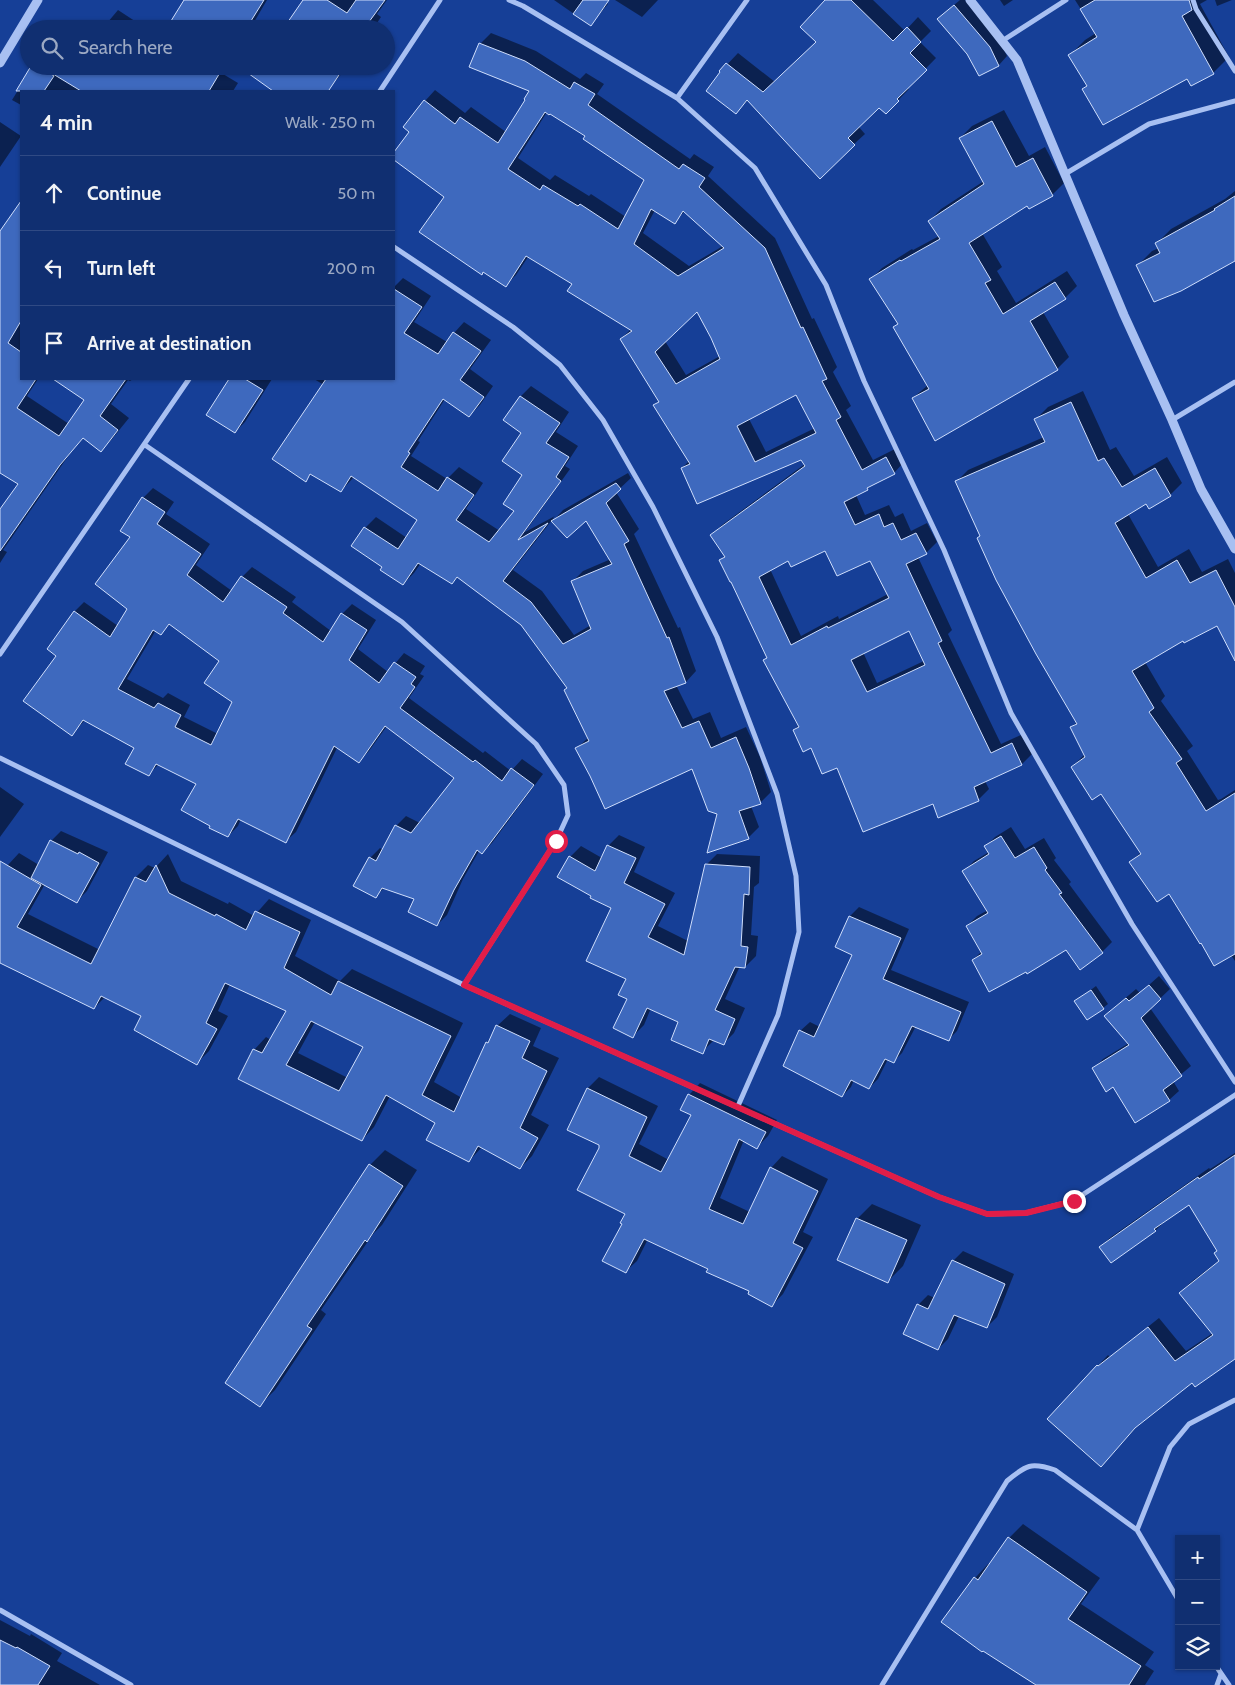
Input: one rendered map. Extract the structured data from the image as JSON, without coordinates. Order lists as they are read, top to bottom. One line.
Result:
{"page":{"search":"Search here","heading":["4 min","Walk · 250 m"],"list":[["Continue","50 m"],["Turn left","200 m"],"Arrive at destination"],"map_buttons":["+","−"]}}
